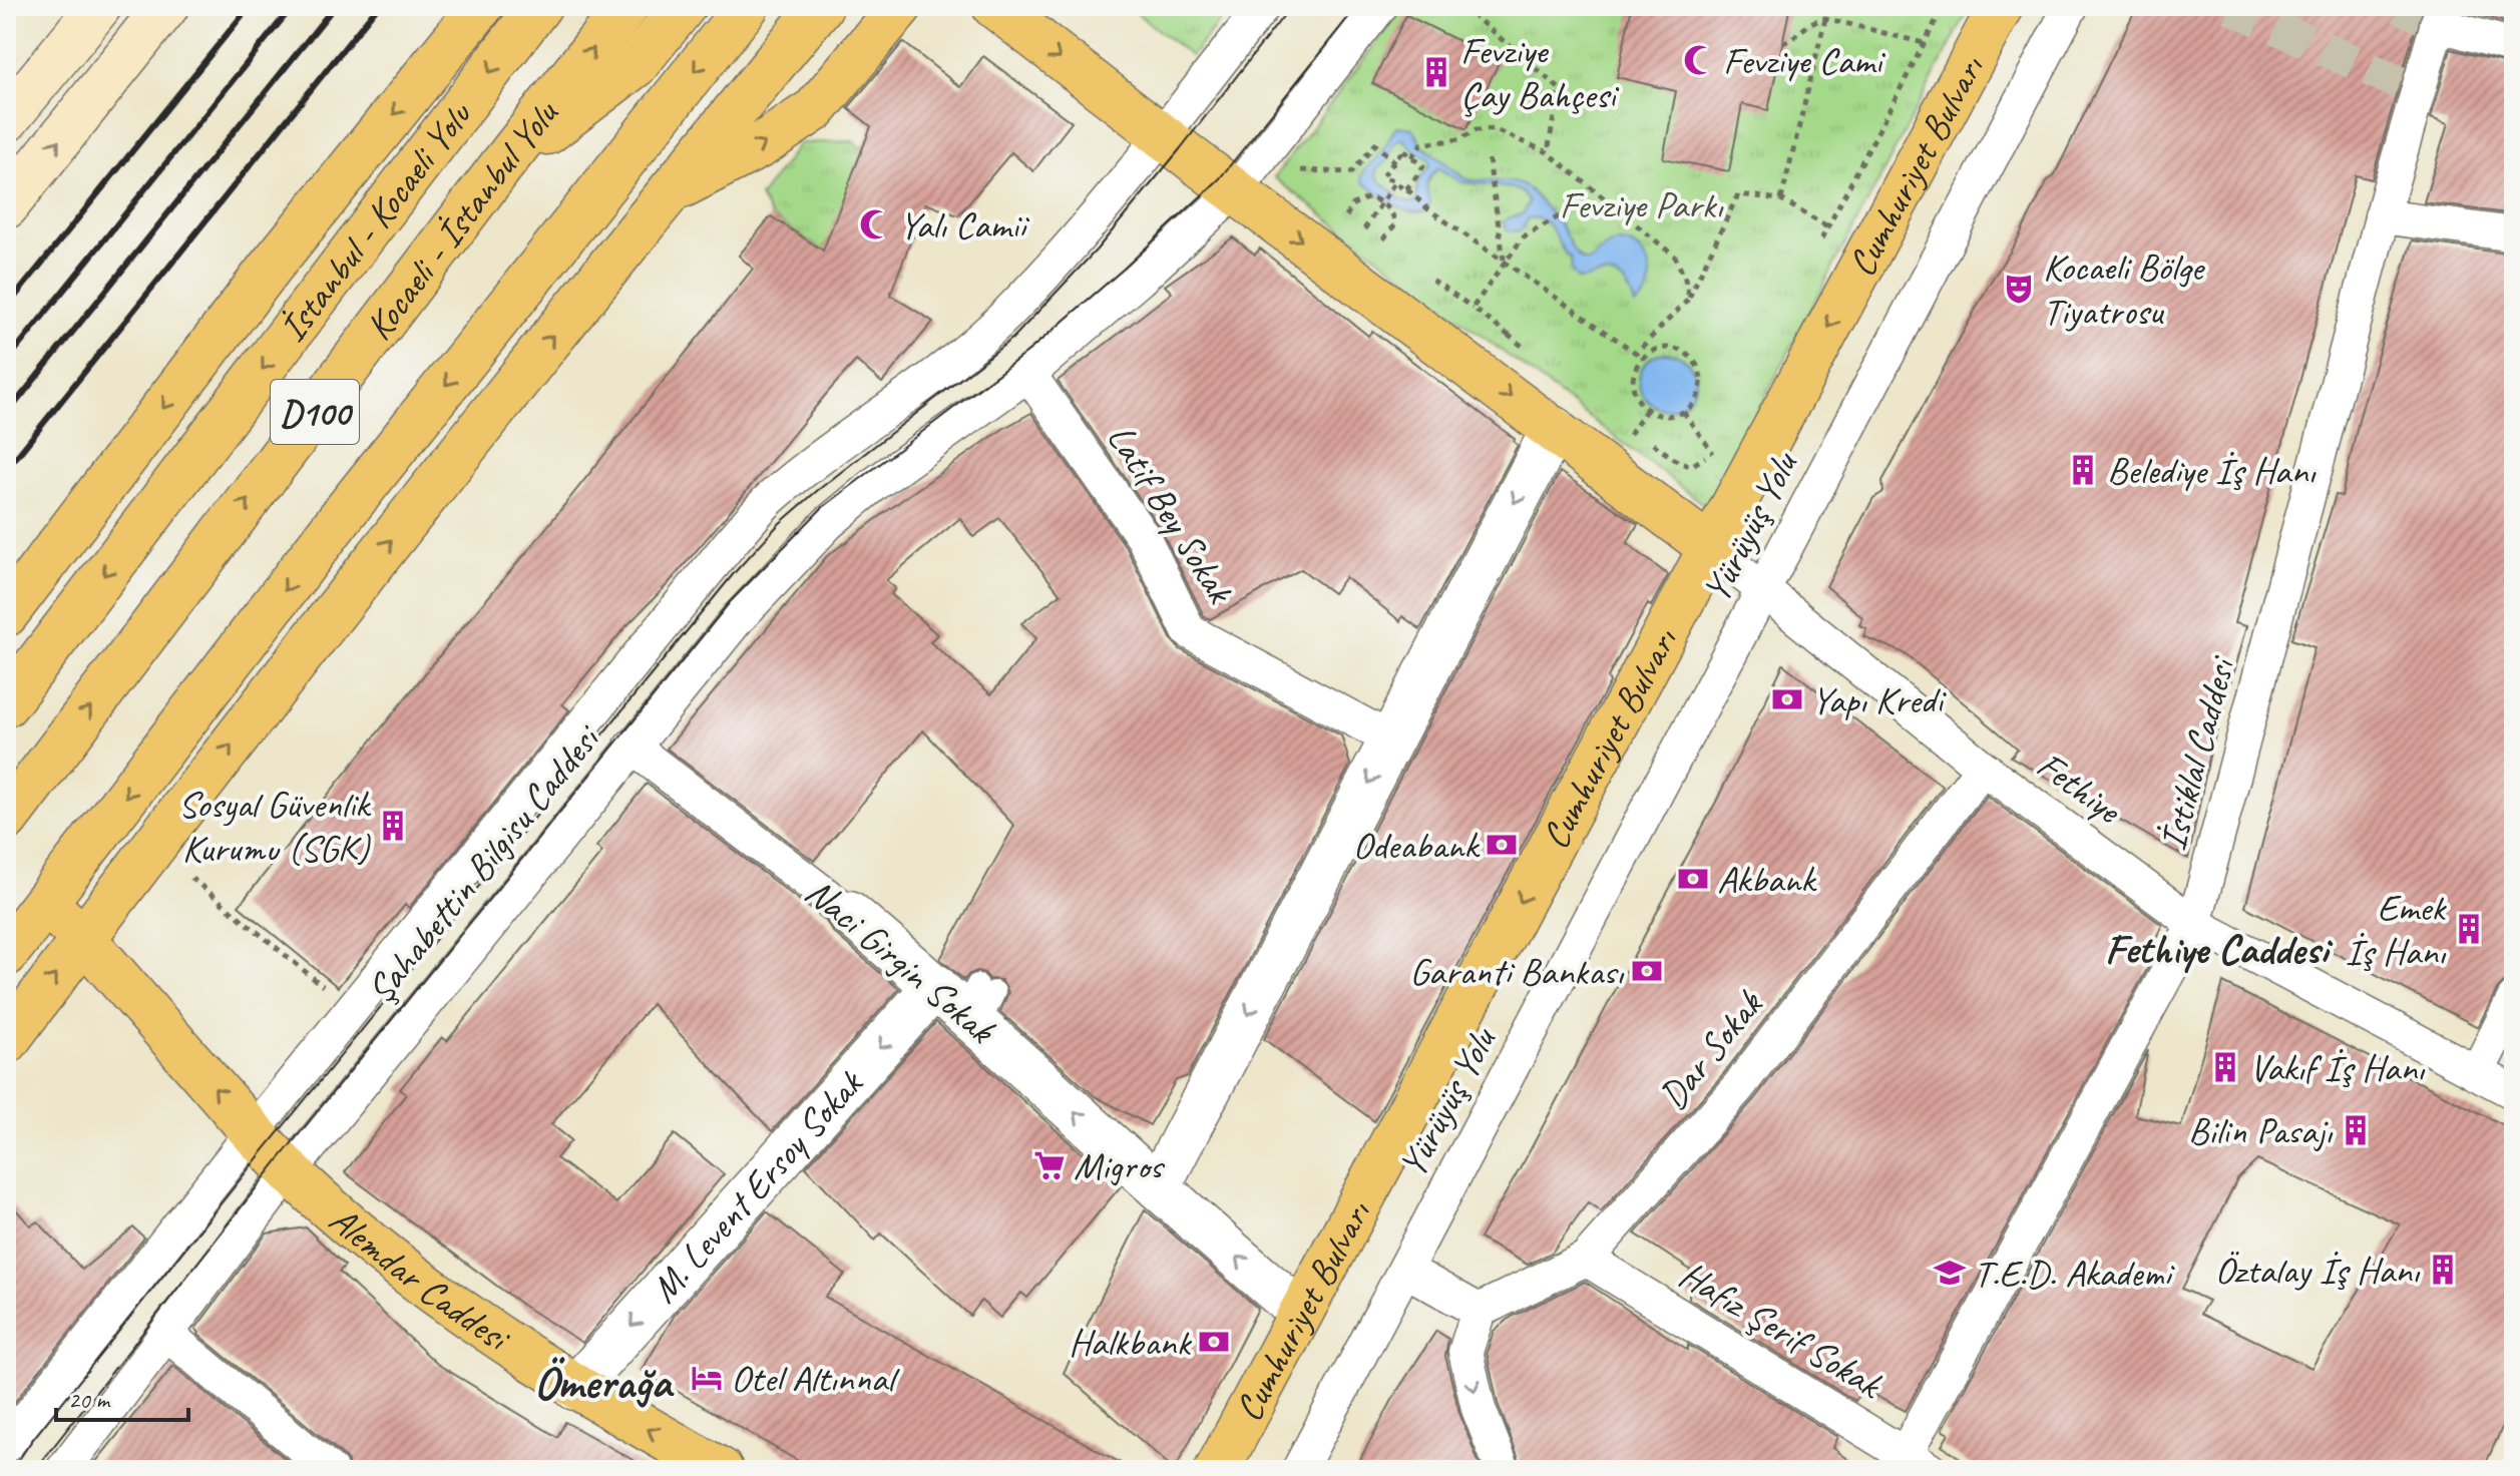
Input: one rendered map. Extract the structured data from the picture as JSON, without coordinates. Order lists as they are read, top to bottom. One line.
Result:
{"streets":{"main road":["Cumhuriyet Bulvarı","Kocaeli - İstanbul Yolu","İstanbul - Kocaeli Yolu","D100","Alemdar Caddesi"],"street":["Latif Bey Sokak","Yürüyüş Yolu","İstiklal Caddesi","Fethiye","Şahabettin Bilgisu Caddesi","Naci Girgin Sokak","Dar Sokak","M. Levent Ersoy Sokak","Hafız Şerif Sokak"]},"crossings":[["Cumhuriyet Bulvarı","Fethiye"],["Cumhuriyet Bulvarı","Naci Girgin Sokak"],["Latif Bey Sokak","Şahabettin Bilgisu Caddesi"],["Yürüyüş Yolu","Fethiye"],["İstiklal Caddesi","Fethiye"],["İstiklal Caddesi","Hafız Şerif Sokak"],["Fethiye","Dar Sokak"],["Şahabettin Bilgisu Caddesi","Naci Girgin Sokak"],["Şahabettin Bilgisu Caddesi","Alemdar Caddesi"],["Naci Girgin Sokak","M. Levent Ersoy Sokak"],["Dar Sokak","Hafız Şerif Sokak"],["M. Levent Ersoy Sokak","Alemdar Caddesi"]],"one_way":["Cumhuriyet Bulvarı","Naci Girgin Sokak","M. Levent Ersoy Sokak","Alemdar Caddesi"],"districts":["Fethiye Caddesi","Ömerağa"],"parks":["Fevziye Parkı"],"places":{"mosque":["Fevziye Cami","Yalı Camii"],"building":["Fevziye Çay Bahçesi","Belediye İş Hanı","Sosyal Güvenlik Kurumu (SGK)","Emek İş Hanı","Vakıf İş Hanı","Bilin Pasajı","Öztalay İş Hanı"],"theatre":["Kocaeli Bölge Tiyatrosu"],"bank":["Yapı Kredi","Odeabank","Akbank","Garanti Bankası","Halkbank"],"supermarket":["Migros"],"school or university":["T.E.D. Akademi"],"hotel":["Otel Altınnal"]},"scale_bar":"20 m"}
